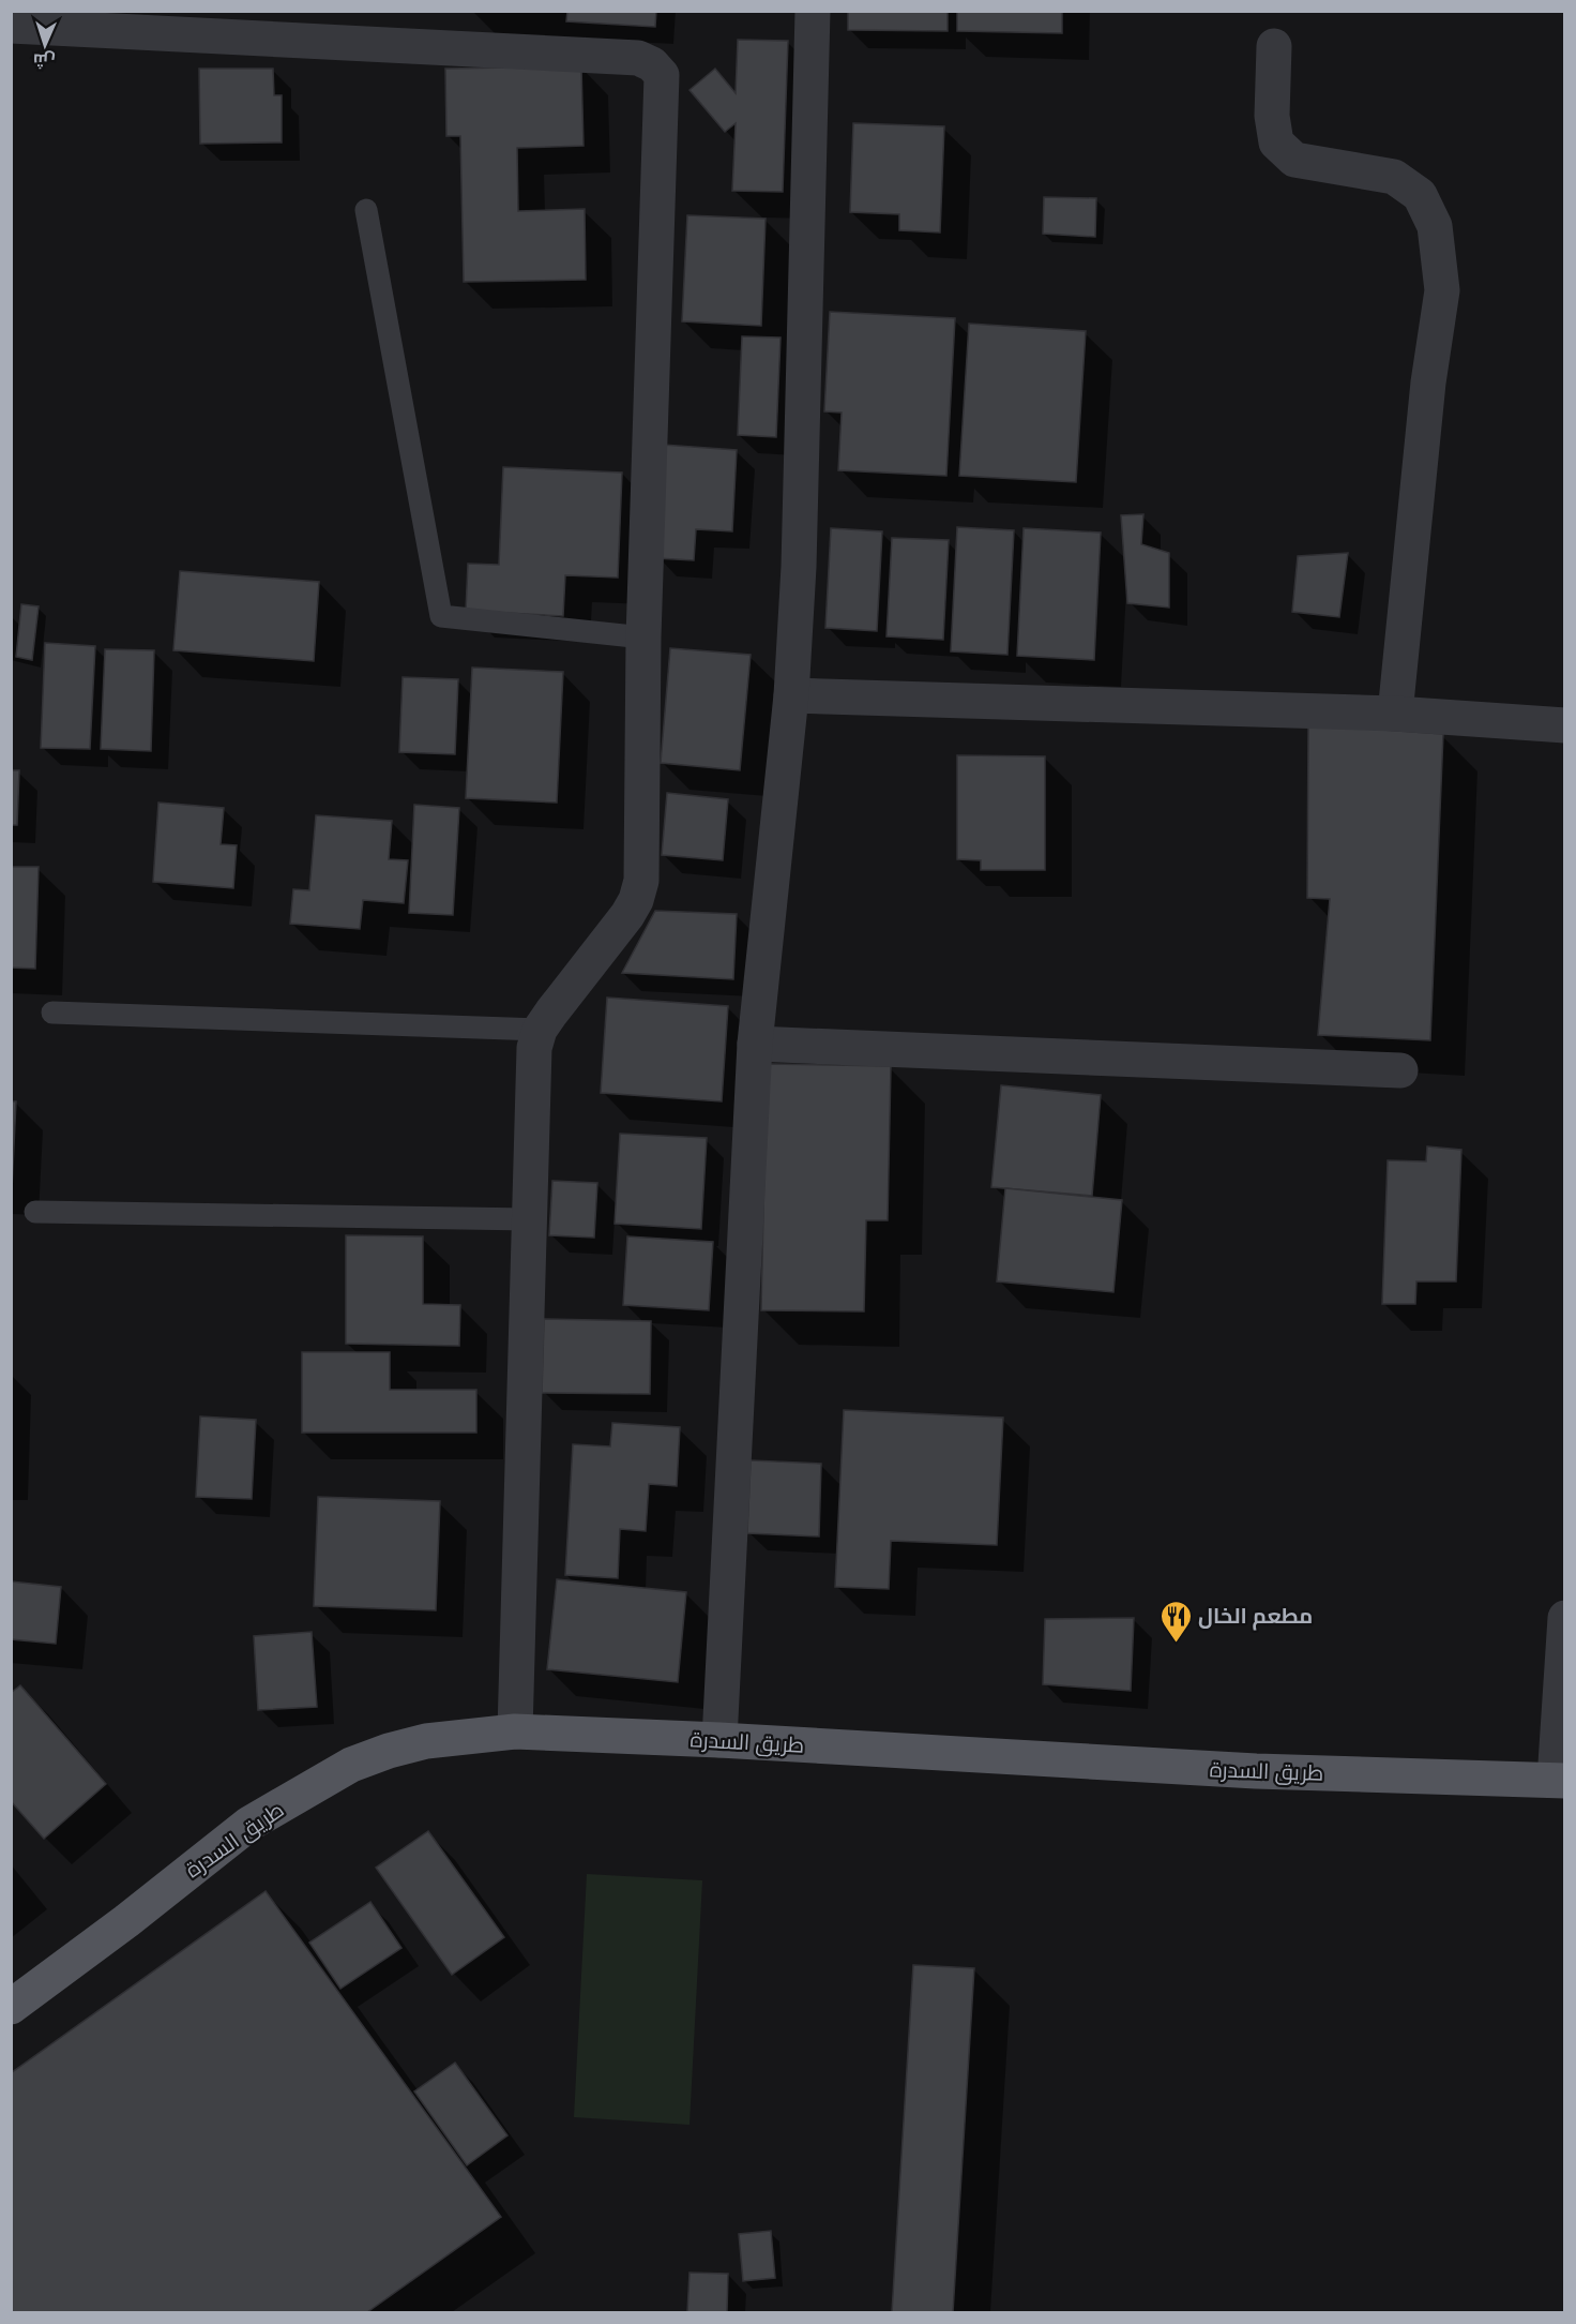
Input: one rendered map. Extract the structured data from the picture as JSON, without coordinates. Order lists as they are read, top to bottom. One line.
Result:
{"streets":{"main road":["طريق السدرة"]},"places":{"restaurant":["مطعم الخال"]},"north":"bottom"}
